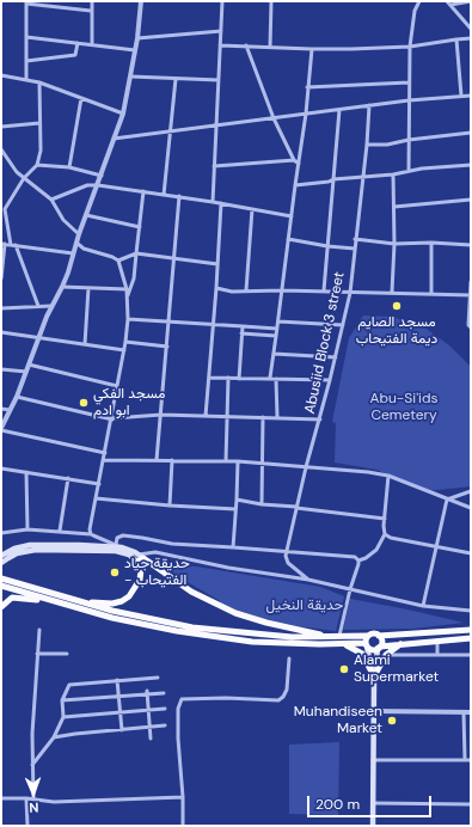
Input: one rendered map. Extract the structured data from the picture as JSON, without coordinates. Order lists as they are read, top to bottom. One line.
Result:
{"streets":{"street":["Abusiid Block 3 street"]},"parks":["Abu-Si'ids Cemetery","حديقة النخيل"],"places":["مسجد الصايم ديمة الفتيحاب","مسجد الفكي ابو ادم","حديقة جياد - الفتيحاب","Alami Supermarket","Muhandiseen Market"],"scale_bar":"200 m","north":"bottom"}
